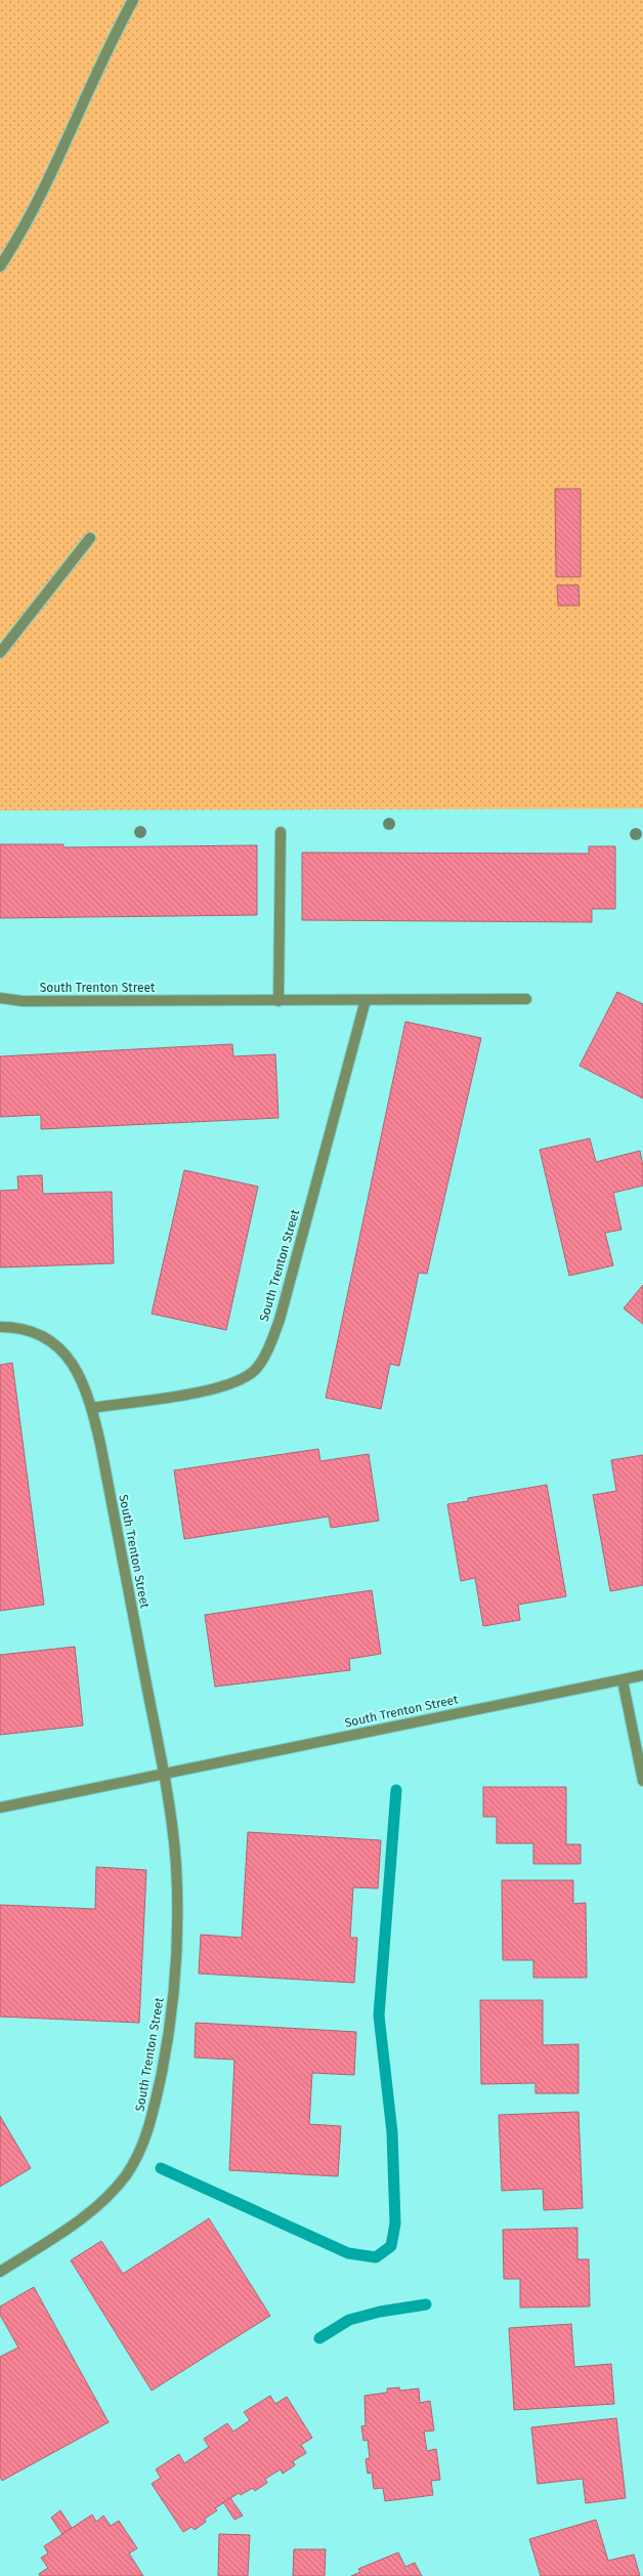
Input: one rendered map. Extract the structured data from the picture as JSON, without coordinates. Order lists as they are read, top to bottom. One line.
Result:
{"streets":{"street":["South Trenton Street"]}}
